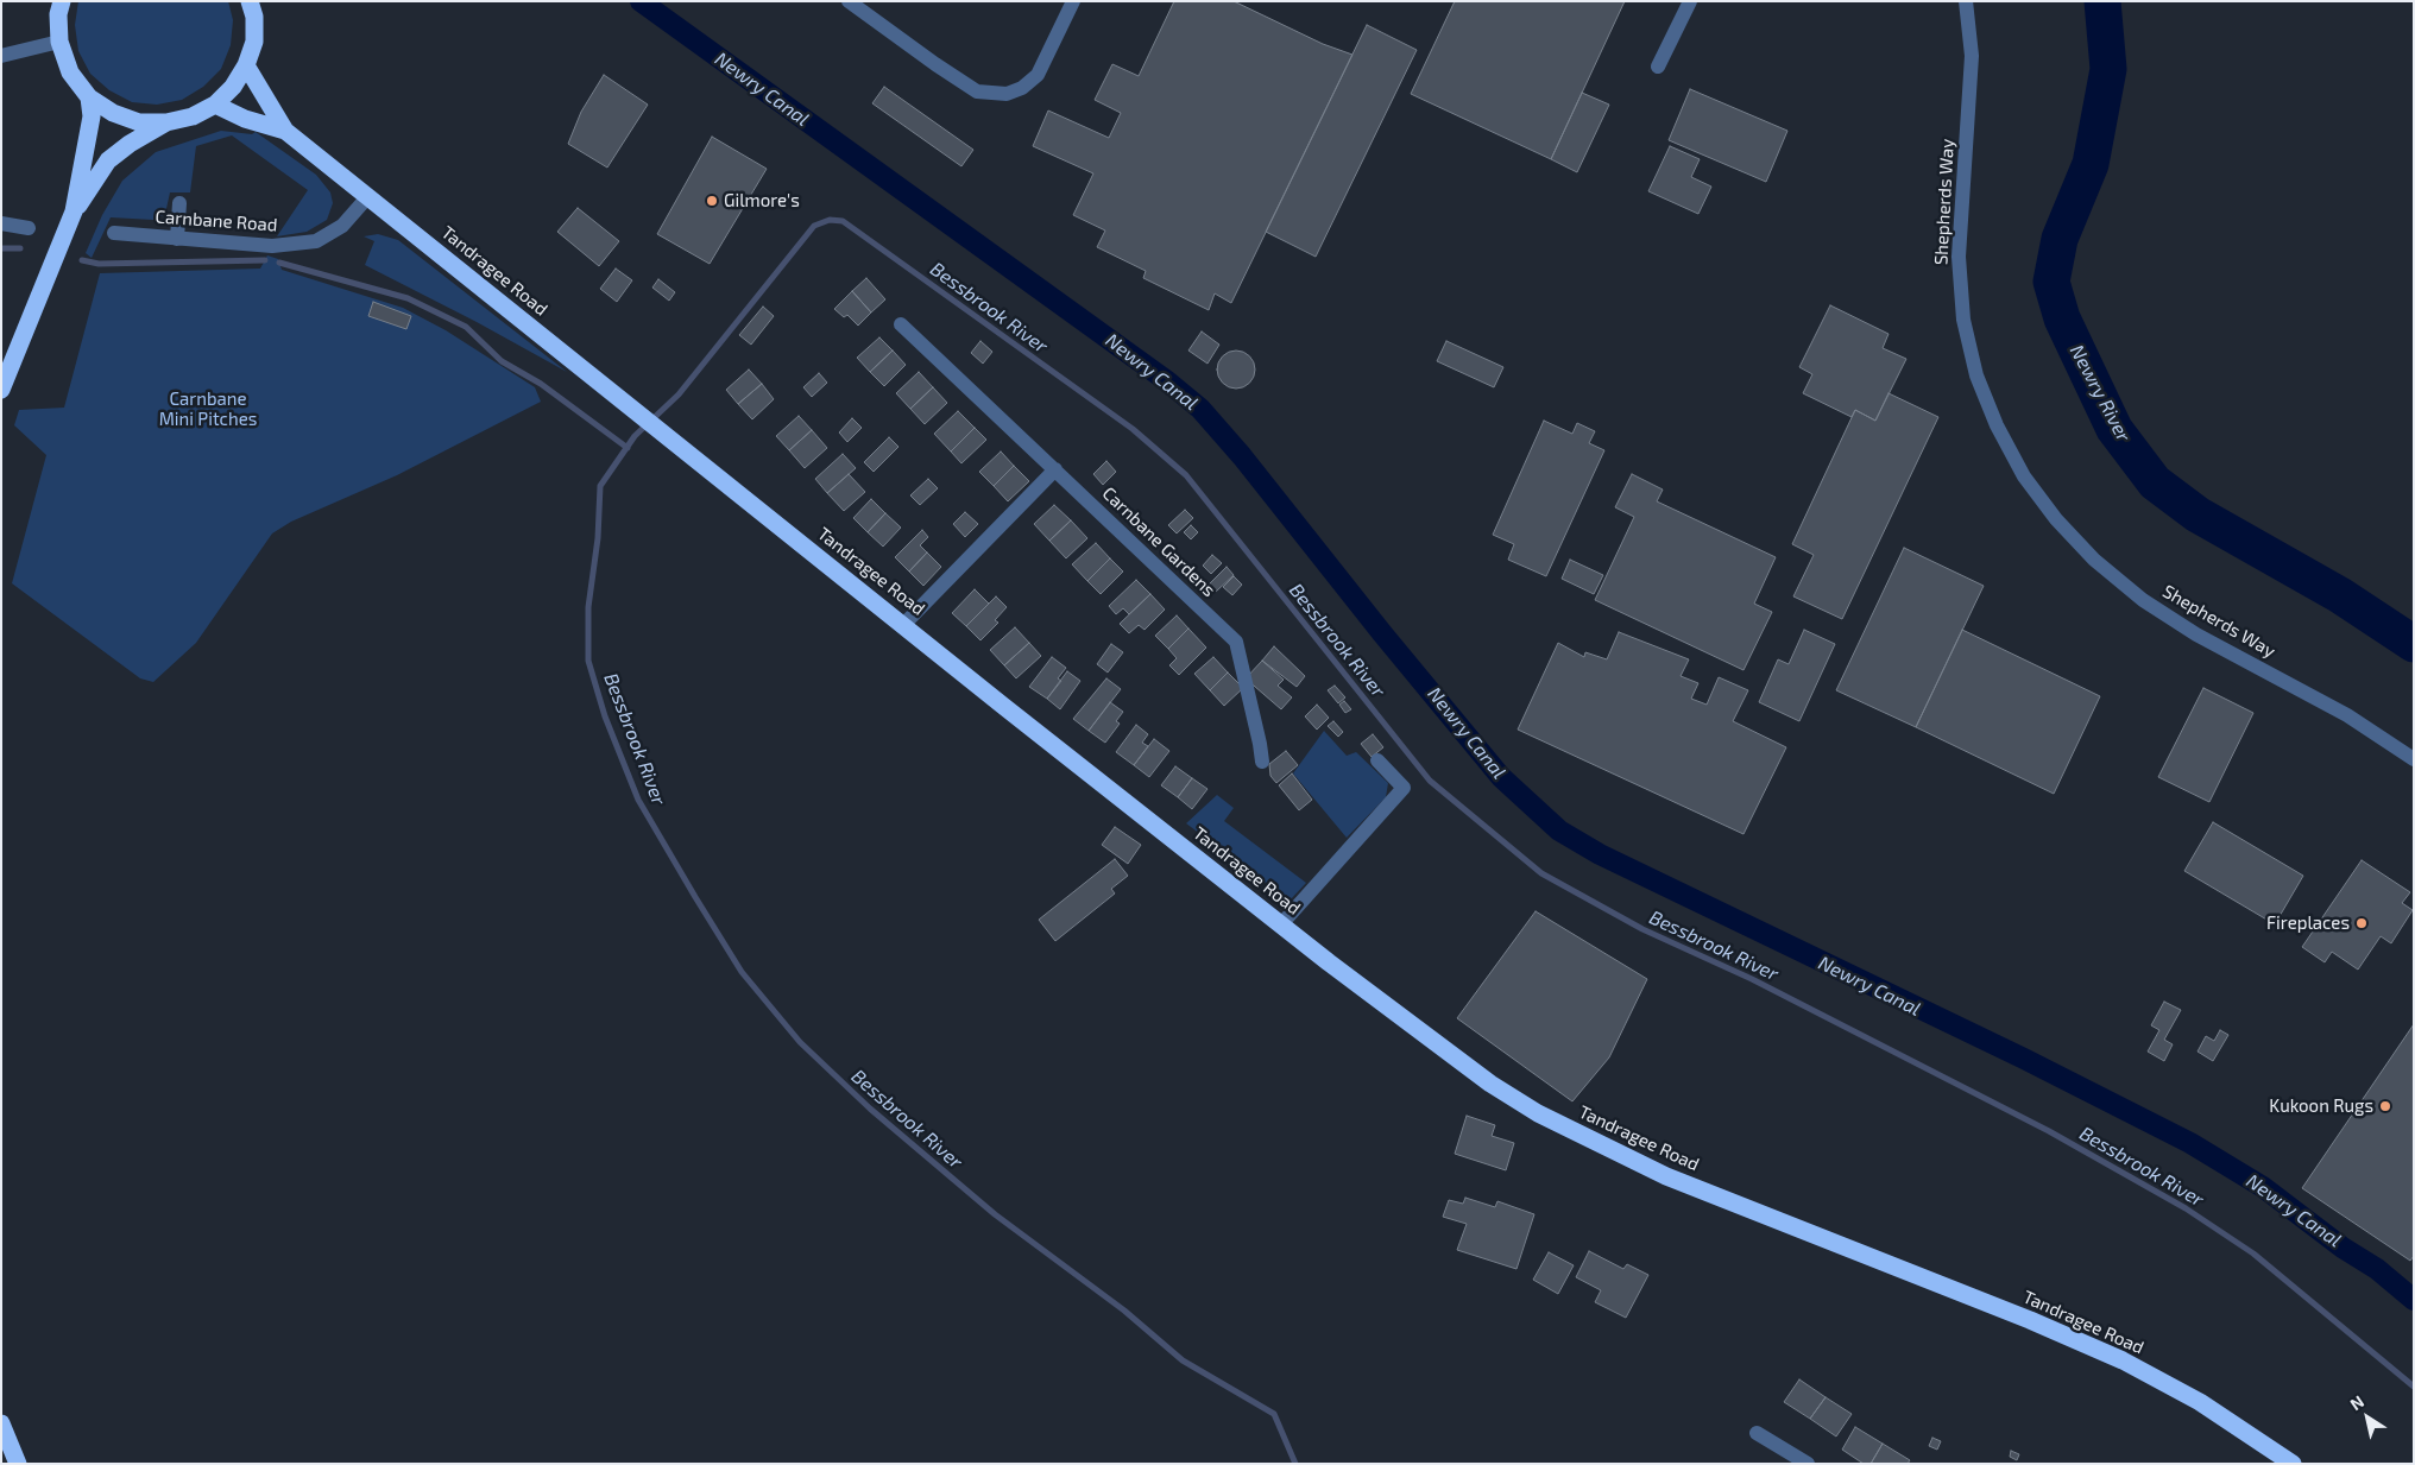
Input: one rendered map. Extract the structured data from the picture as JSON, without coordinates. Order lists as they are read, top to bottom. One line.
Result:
{"streets":{"highway":["Tandragee Road"],"street":["Shepherds Way","Carnbane Road","Carnbane Gardens"]},"crossings":[["Carnbane Road","Tandragee Road"]],"water":["Newry Canal","Bessbrook River","Newry River"],"parks":["Carnbane Mini Pitches"],"places":["Gilmore's","Fireplaces","Kukoon Rugs"],"north":"top left"}
